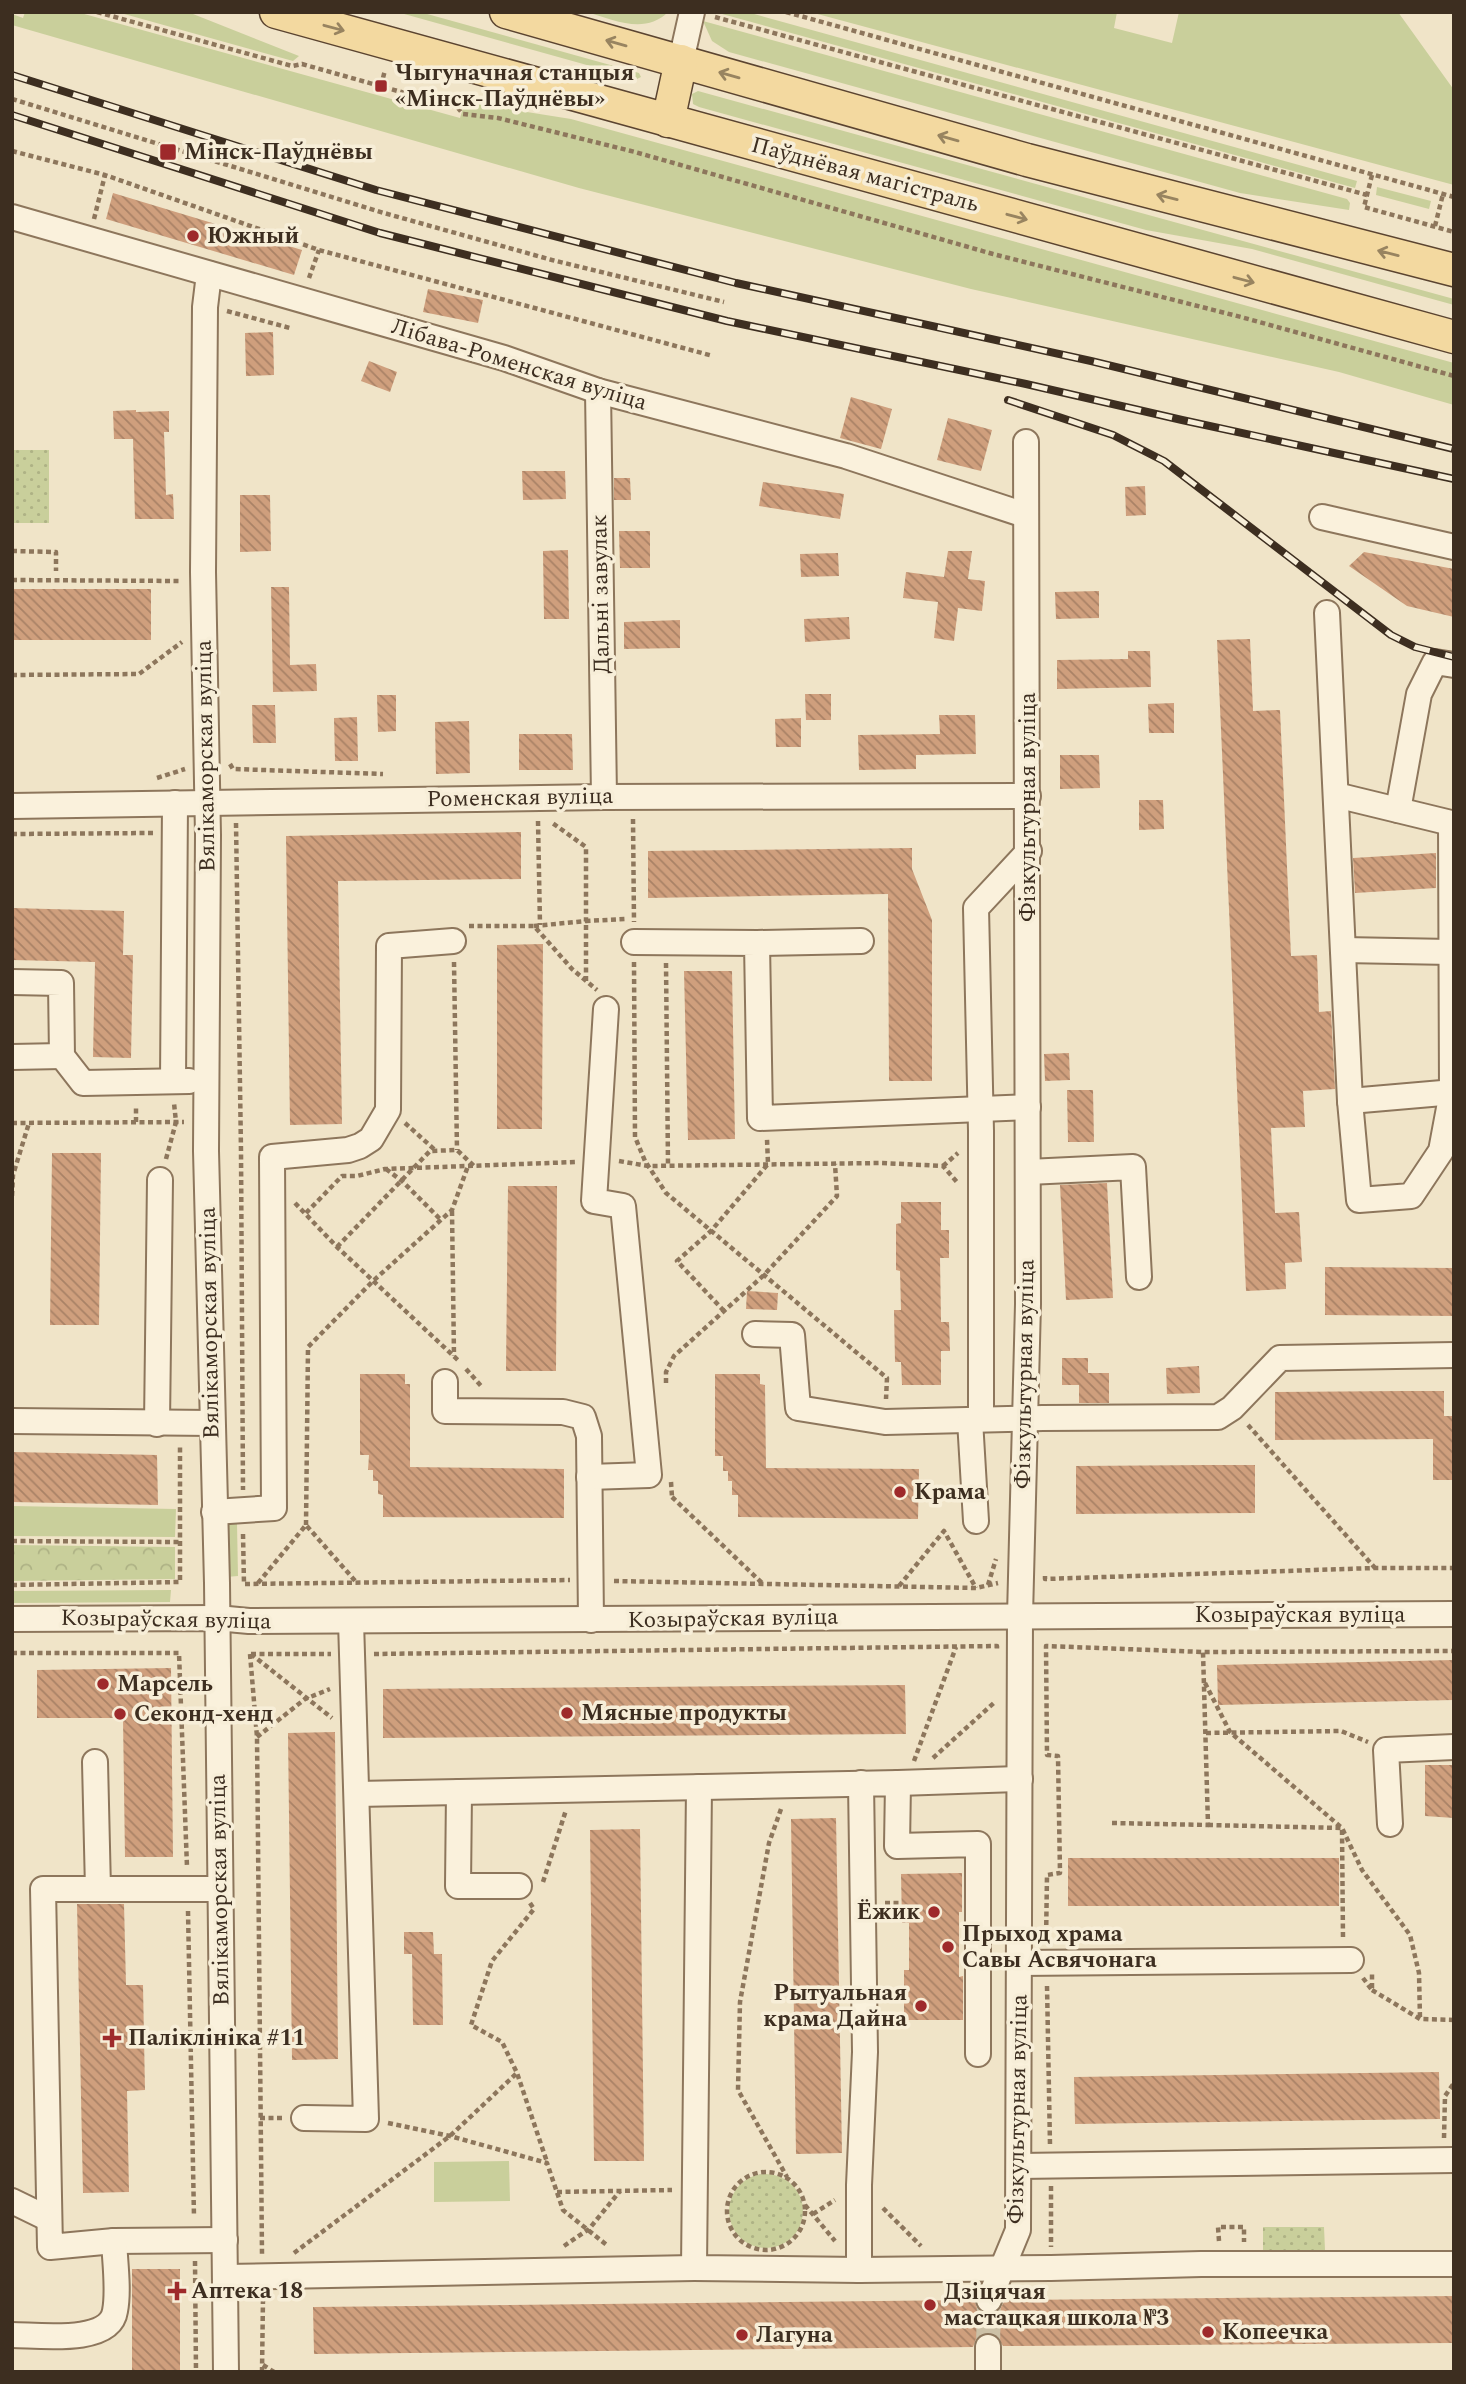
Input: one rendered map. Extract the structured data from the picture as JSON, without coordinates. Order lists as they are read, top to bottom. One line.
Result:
{"streets":{"main road":["Паўднёвая магістраль"],"street":["Лібава-Роменская вуліца","Дальні завулак","Вялікаморская вуліца","Роменская вуліца","Фізкультурная вуліца","Козыраўская вуліца"]},"crossings":[["Лібава-Роменская вуліца","Дальні завулак"],["Лібава-Роменская вуліца","Вялікаморская вуліца"],["Лібава-Роменская вуліца","Фізкультурная вуліца"],["Дальні завулак","Роменская вуліца"],["Вялікаморская вуліца","Роменская вуліца"],["Вялікаморская вуліца","Козыраўская вуліца"],["Роменская вуліца","Фізкультурная вуліца"],["Фізкультурная вуліца","Козыраўская вуліца"]],"places":{"transit":["Чыгуначная станцыя «Мінск-Паўднёвы»","Мінск-Паўднёвы"],"other":["Южный","Крама","Марсель","Мясные продукты","Секонд-хенд","Ёжик","Прыход храма Савы Асвячонага","Рытуальная крама Дайна","Дзіцячая мастацкая школа №3","Копеечка","Лагуна"],"health":["Паліклініка #11","Аптека 18"]}}
